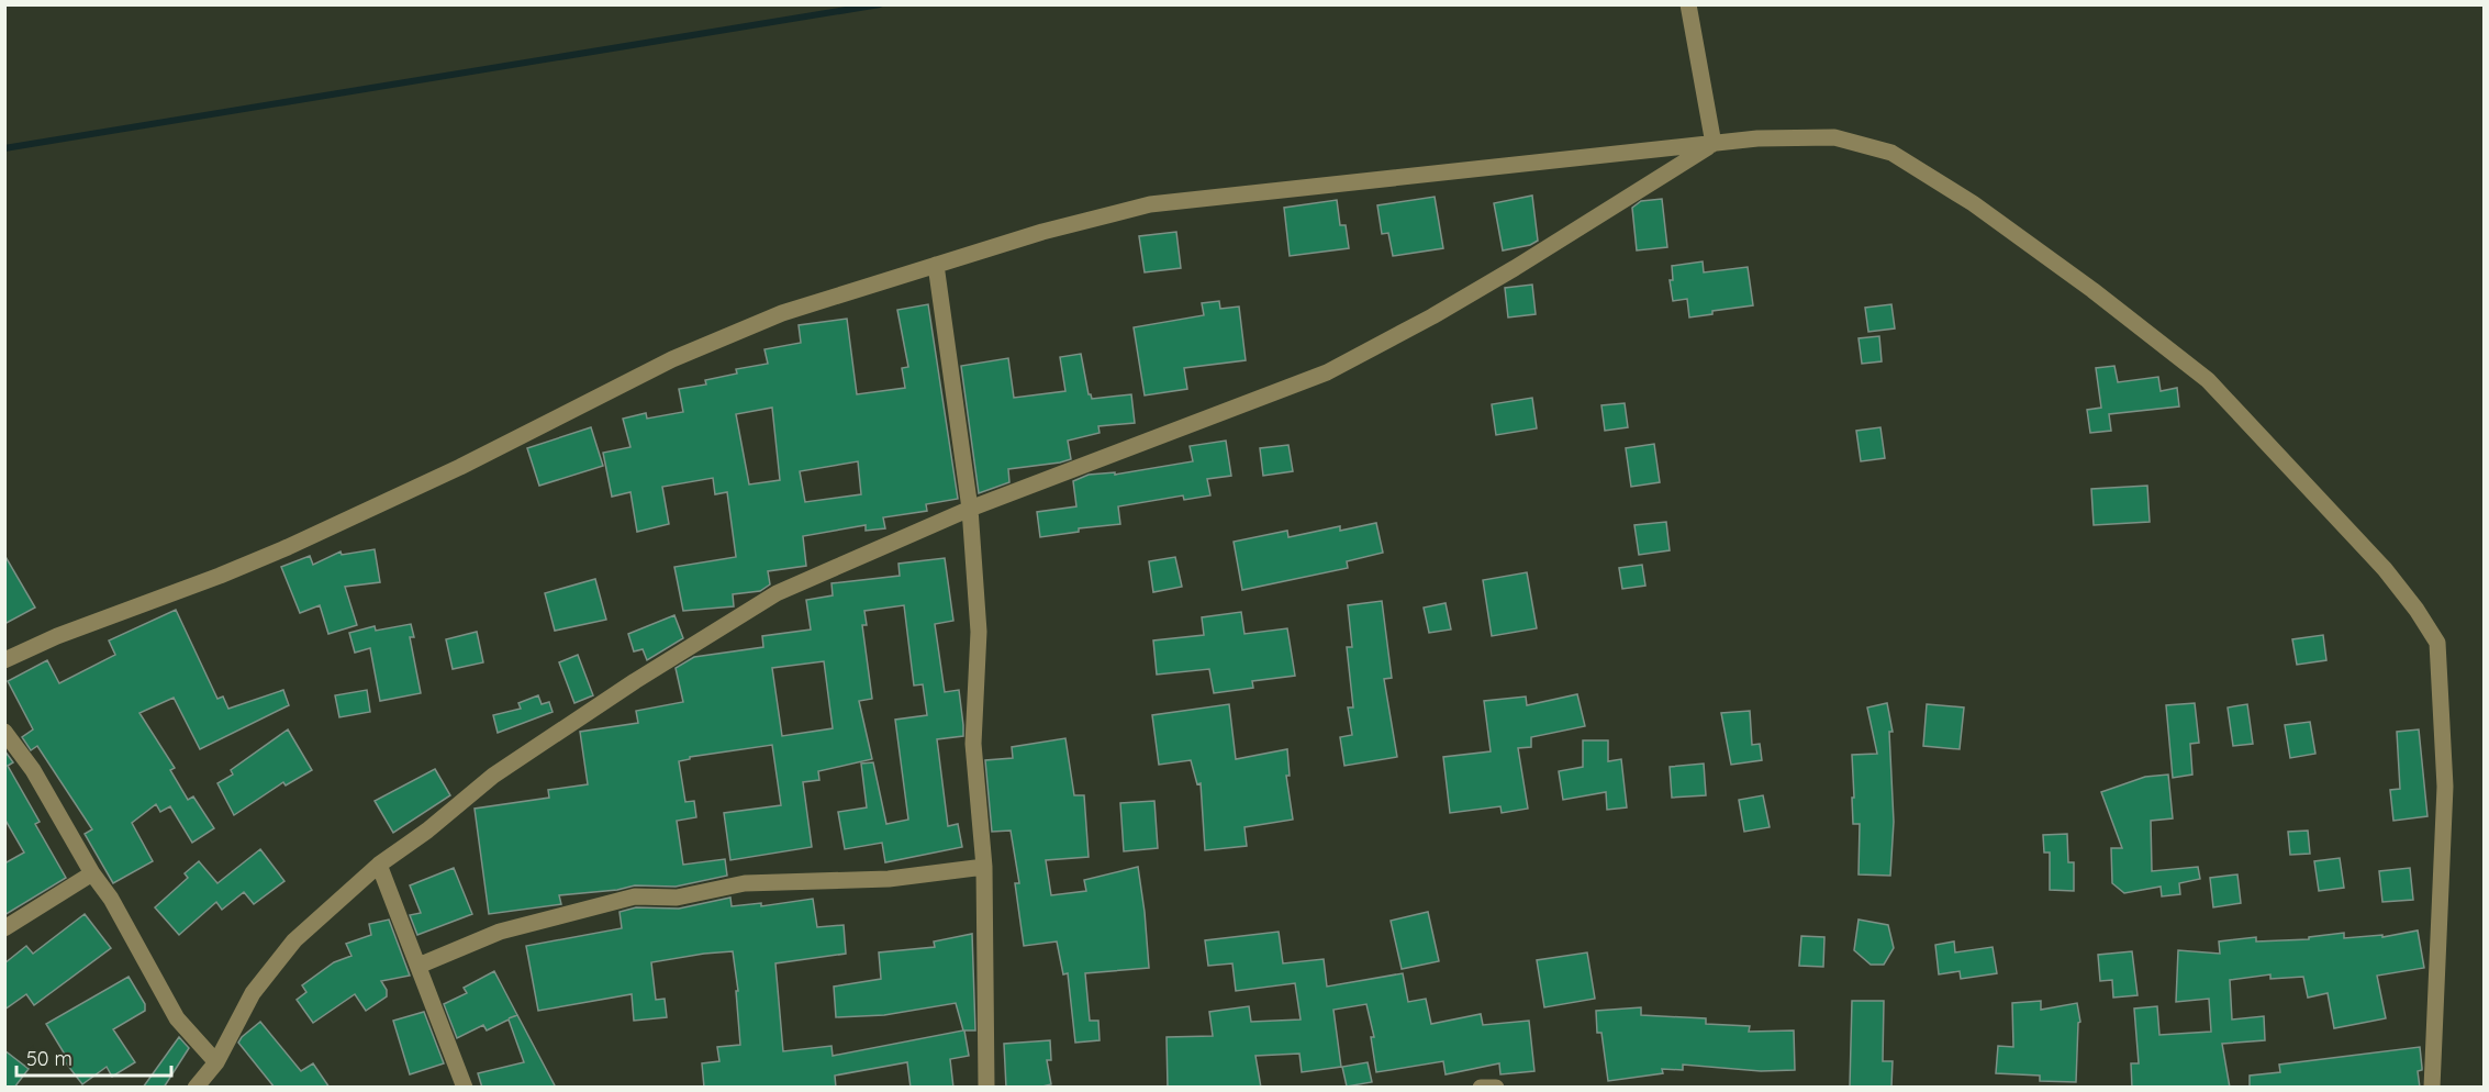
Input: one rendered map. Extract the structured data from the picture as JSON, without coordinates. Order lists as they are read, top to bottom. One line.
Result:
{"scale_bar":"50 m"}
